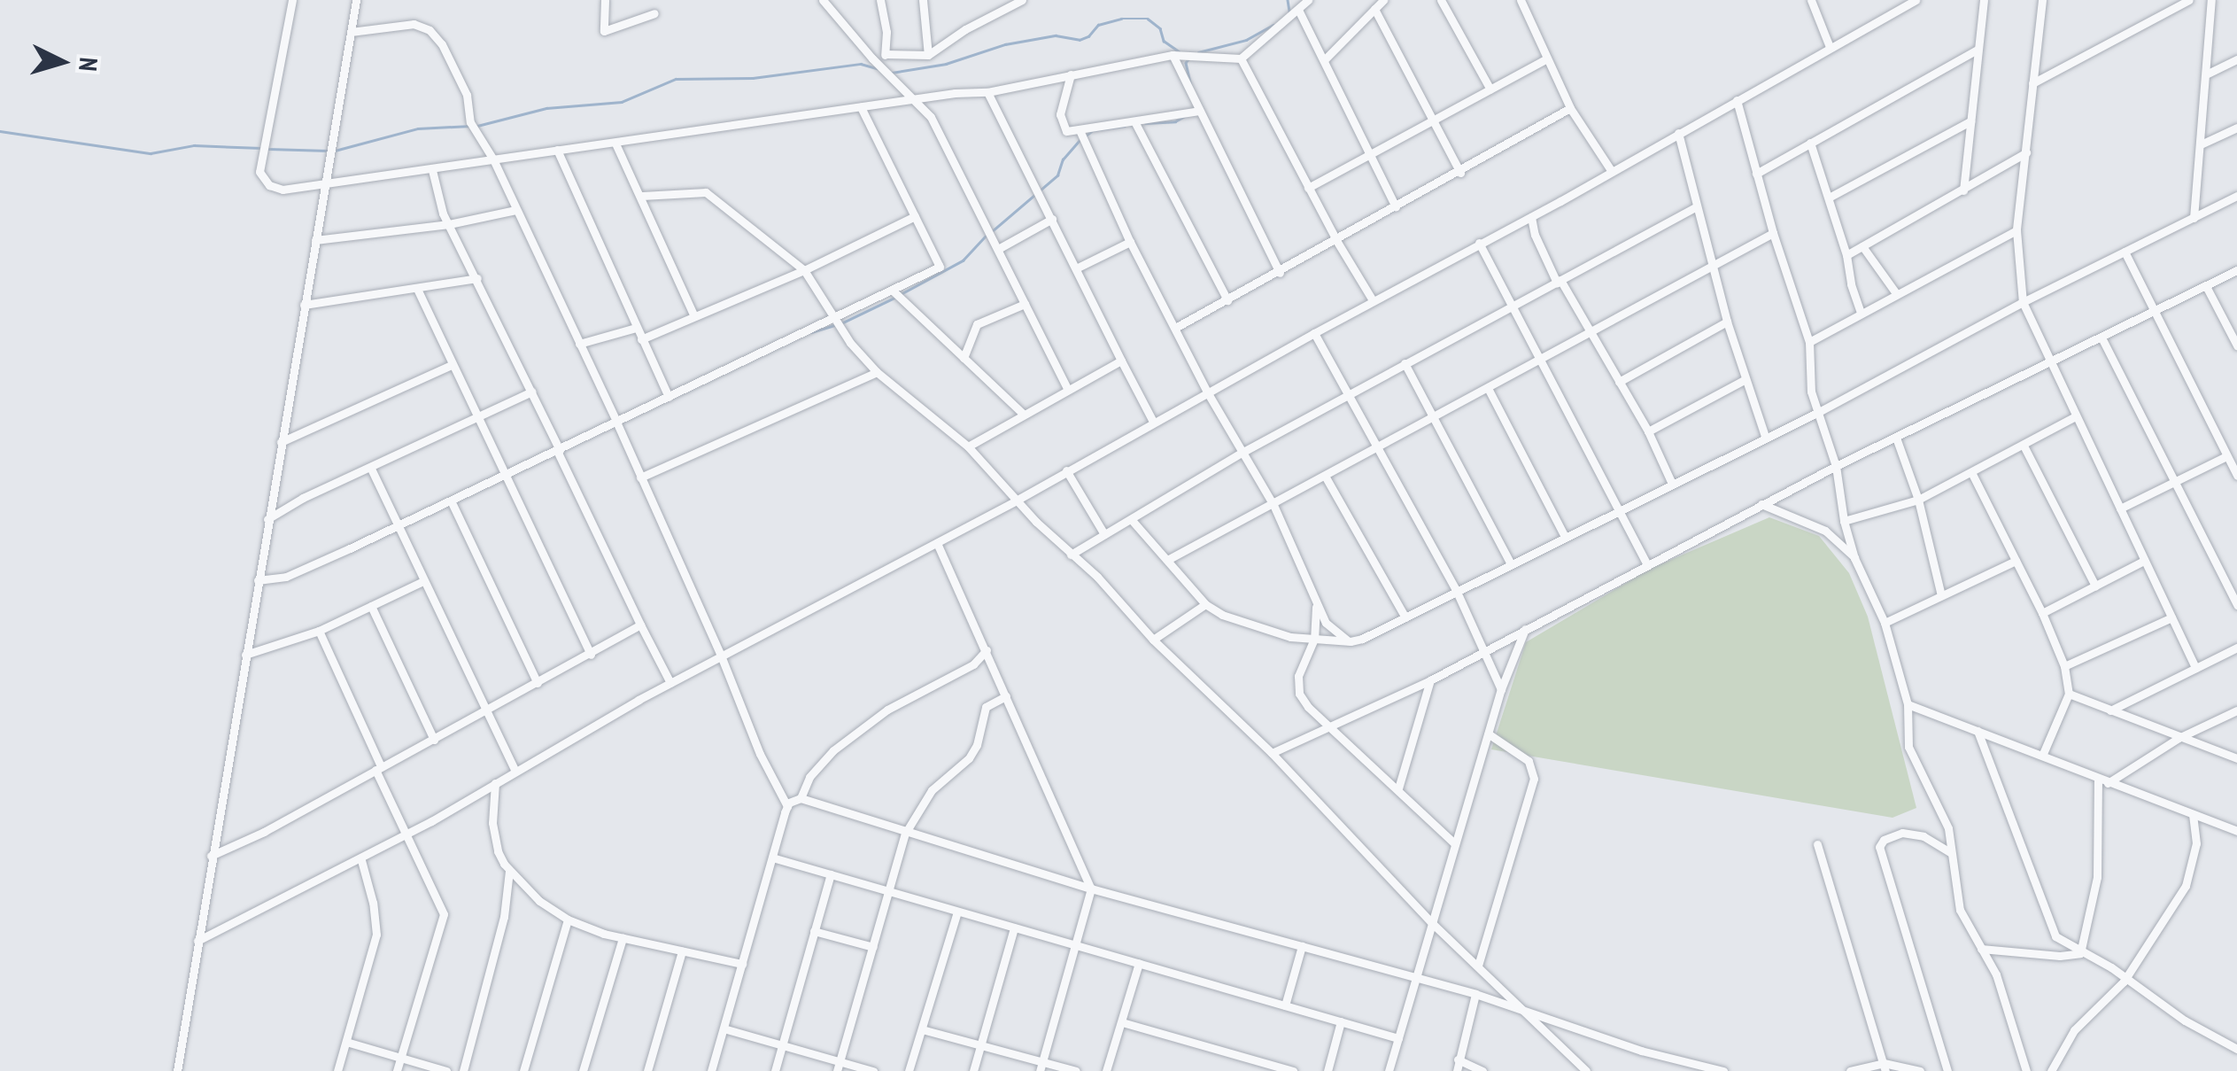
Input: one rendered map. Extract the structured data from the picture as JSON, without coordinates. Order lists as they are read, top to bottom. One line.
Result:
{"north":"right"}
